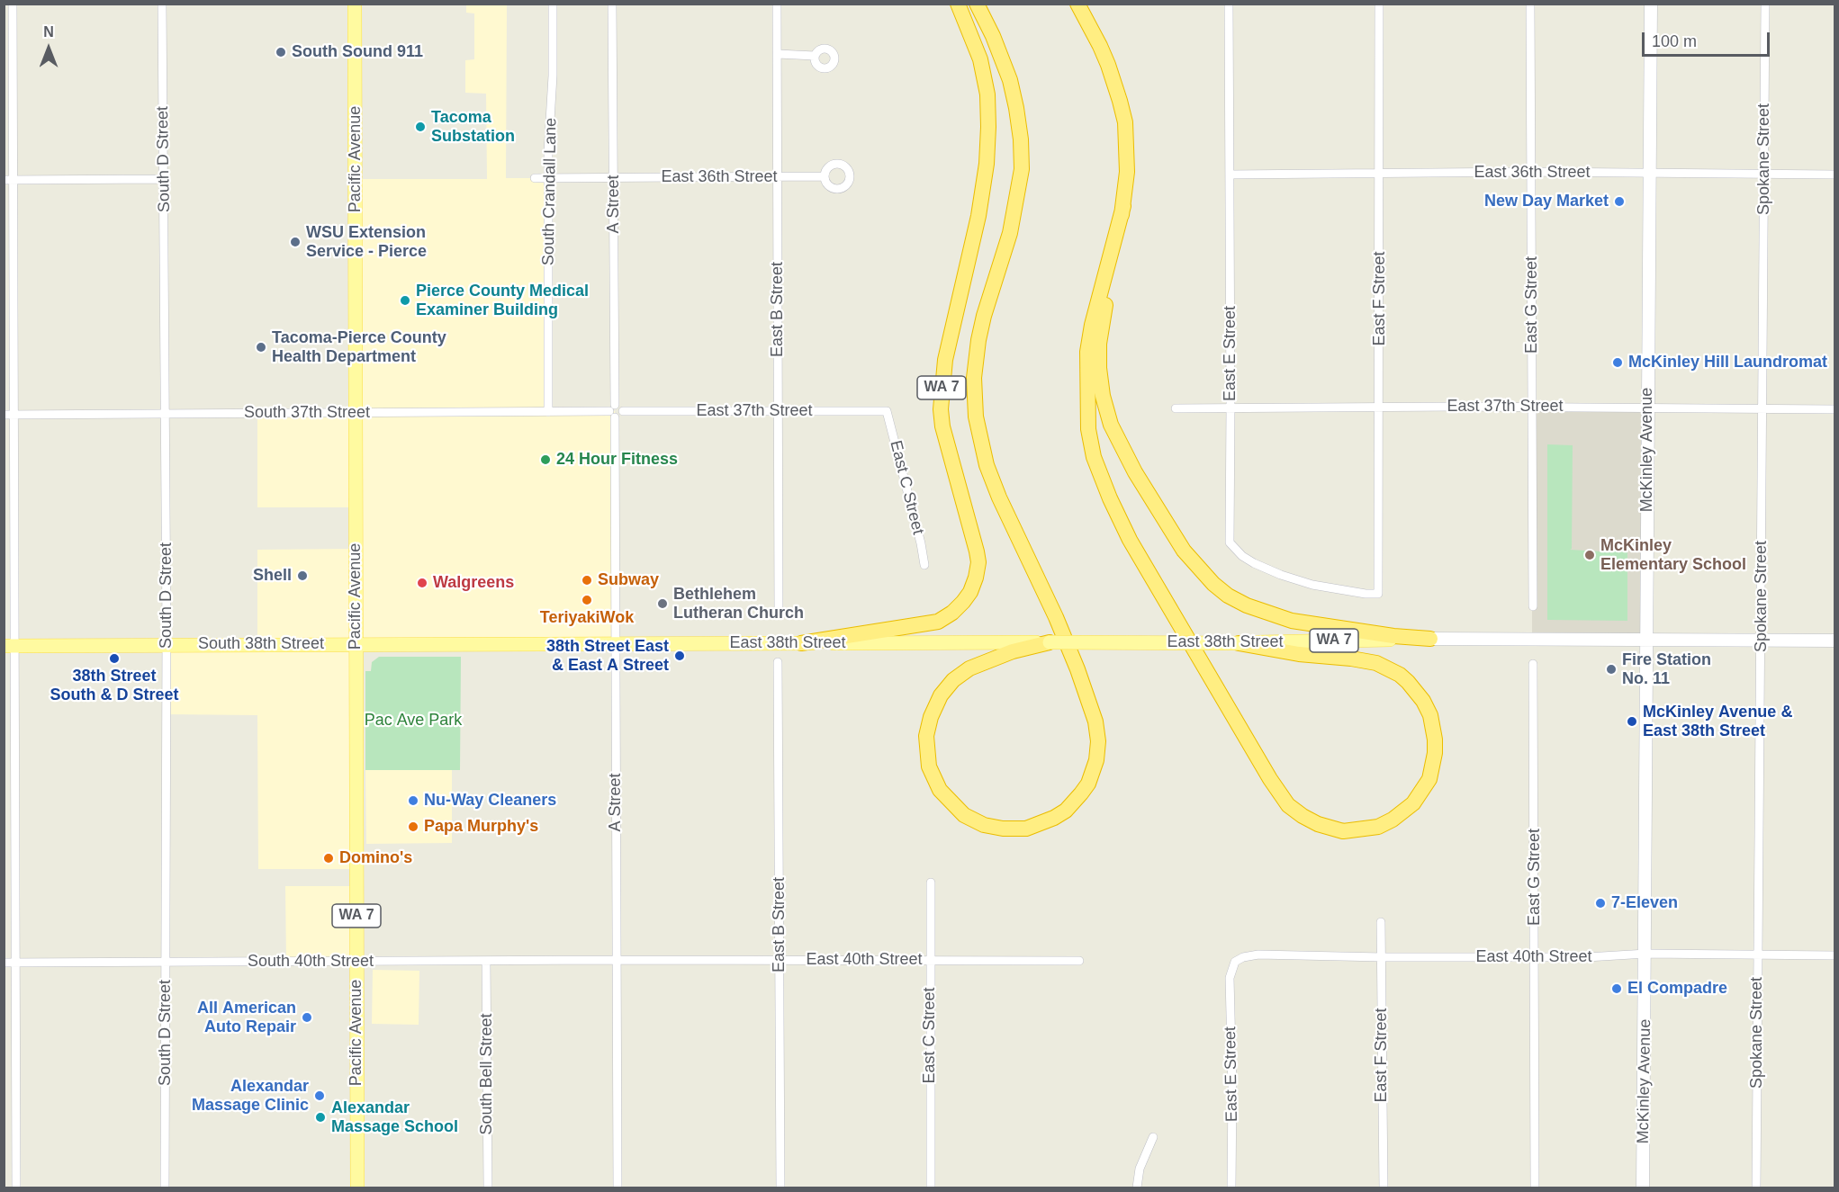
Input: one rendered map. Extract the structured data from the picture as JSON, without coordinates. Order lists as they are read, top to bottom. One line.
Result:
{"streets":{"highway":["WA 7"],"main road":["Pacific Avenue","McKinley Avenue","East 38th Street","South 38th Street"],"street":["South D Street","Spokane Street","East 36th Street","South Crandall Lane","A Street","East F Street","East G Street","East B Street","East E Street","East 37th Street","South 37th Street","East C Street","East 40th Street","South 40th Street","South Bell Street"]},"crossings":[["South D Street","South 37th Street"],["South D Street","South 38th Street"],["South D Street","South 40th Street"],["Pacific Avenue","South 37th Street"],["Pacific Avenue","South 38th Street"],["Pacific Avenue","South 40th Street"],["Spokane Street","East 36th Street"],["Spokane Street","East 37th Street"],["Spokane Street","East 38th Street"],["Spokane Street","East 40th Street"],["East 36th Street","South Crandall Lane"],["East 36th Street","A Street"],["East 36th Street","East F Street"],["East 36th Street","East G Street"],["East 36th Street","East B Street"],["East 36th Street","East E Street"],["East 36th Street","McKinley Avenue"],["South Crandall Lane","South 37th Street"],["A Street","East 37th Street"],["A Street","South 37th Street"],["A Street","East 38th Street"],["A Street","South 38th Street"],["A Street","East 40th Street"],["A Street","South 40th Street"],["East F Street","East E Street"],["East F Street","East 37th Street"],["East F Street","East 40th Street"],["East G Street","East 37th Street"],["East G Street","East 40th Street"],["East B Street","East 37th Street"],["East B Street","East 40th Street"],["East E Street","East 37th Street"],["East E Street","East 40th Street"],["WA 7","East 38th Street"],["East 37th Street","South 37th Street"],["East 37th Street","McKinley Avenue"],["East 37th Street","East C Street"],["McKinley Avenue","East 38th Street"],["McKinley Avenue","East 40th Street"],["East C Street","East 40th Street"],["East 38th Street","South 38th Street"],["East 40th Street","South 40th Street"],["South 40th Street","South Bell Street"]],"parks":["Pac Ave Park"],"places":["South Sound 911","Tacoma Substation","New Day Market","WSU Extension Service - Pierce","Pierce County Medical Examiner Building","Tacoma-Pierce County Health Department","McKinley Hill Laundromat","24 Hour Fitness","McKinley Elementary School","Shell","Subway","Walgreens","TeriyakiWok","Bethlehem Lutheran Church","38th Street East & East A Street","38th Street South & D Street","Fire Station No. 11","McKinley Avenue & East 38th Street","Nu-Way Cleaners","Papa Murphy's","Domino's","7-Eleven","El Compadre","All American Auto Repair","Alexandar Massage Clinic","Alexandar Massage School"],"scale_bar":"100 m","north":"top"}
